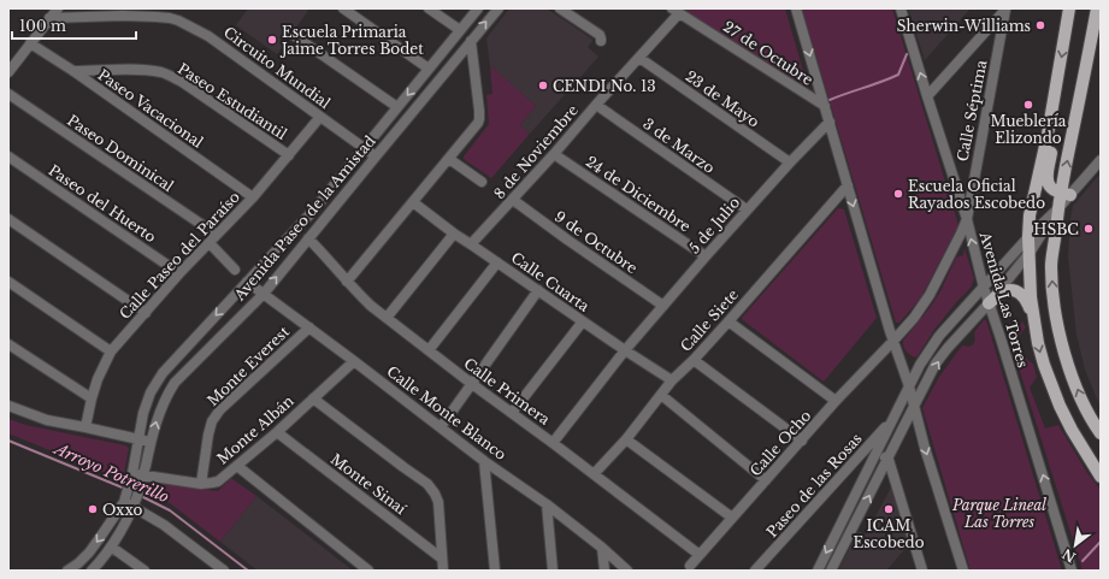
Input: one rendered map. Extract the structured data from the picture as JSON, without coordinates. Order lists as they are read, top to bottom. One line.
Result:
{"streets":{"street":["27 de Octubre","Circuito Mundial","23 de Mayo","Paseo Estudiantil","Paseo Vacacional","Calle Séptima","3 de Marzo","8 de Noviembre","Paseo Dominical","24 de Diciembre","Paseo del Huerto","Avenida Paseo de la Amistad","5 de Julio","9 de Octubre","Calle Paseo del Paraíso","Calle Cuarta","Avenida Las Torres","Calle Siete","Monte Everest","Calle Primera","Calle Monte Blanco","Monte Albán","Calle Ocho","Monte Sinaí","Paseo de las Rosas"]},"crossings":[["27 de Octubre","8 de Noviembre"],["Circuito Mundial","Avenida Paseo de la Amistad"],["Circuito Mundial","Calle Paseo del Paraíso"],["23 de Mayo","8 de Noviembre"],["23 de Mayo","5 de Julio"],["Paseo Estudiantil","Paseo Vacacional"],["Paseo Estudiantil","Calle Paseo del Paraíso"],["Paseo Vacacional","Calle Paseo del Paraíso"],["Calle Séptima","Avenida Las Torres"],["Calle Séptima","Calle Ocho"],["3 de Marzo","8 de Noviembre"],["3 de Marzo","5 de Julio"],["8 de Noviembre","24 de Diciembre"],["8 de Noviembre","9 de Octubre"],["8 de Noviembre","Calle Cuarta"],["Paseo Dominical","Calle Paseo del Paraíso"],["24 de Diciembre","5 de Julio"],["Paseo del Huerto","Calle Paseo del Paraíso"],["Avenida Paseo de la Amistad","Calle Primera"],["Avenida Paseo de la Amistad","Calle Monte Blanco"],["Avenida Paseo de la Amistad","Monte Albán"],["5 de Julio","9 de Octubre"],["5 de Julio","Calle Cuarta"],["5 de Julio","Calle Primera"],["Calle Cuarta","Calle Siete"],["Calle Siete","Calle Primera"],["Monte Everest","Calle Monte Blanco"],["Monte Everest","Monte Albán"],["Calle Primera","Calle Ocho"],["Calle Monte Blanco","Monte Albán"],["Monte Albán","Monte Sinaí"]],"one_way":["Avenida Las Torres"],"water":["Arroyo Potrerillo"],"parks":["Parque Lineal Las Torres"],"places":["Sherwin-Williams","Escuela Primaria Jaime Torres Bodet","CENDI No. 13","Mueblería Elizondo","Escuela Oficial Rayados Escobedo","HSBC","Oxxo","ICAM Escobedo"],"scale_bar":"100 m","north":"bottom left"}
